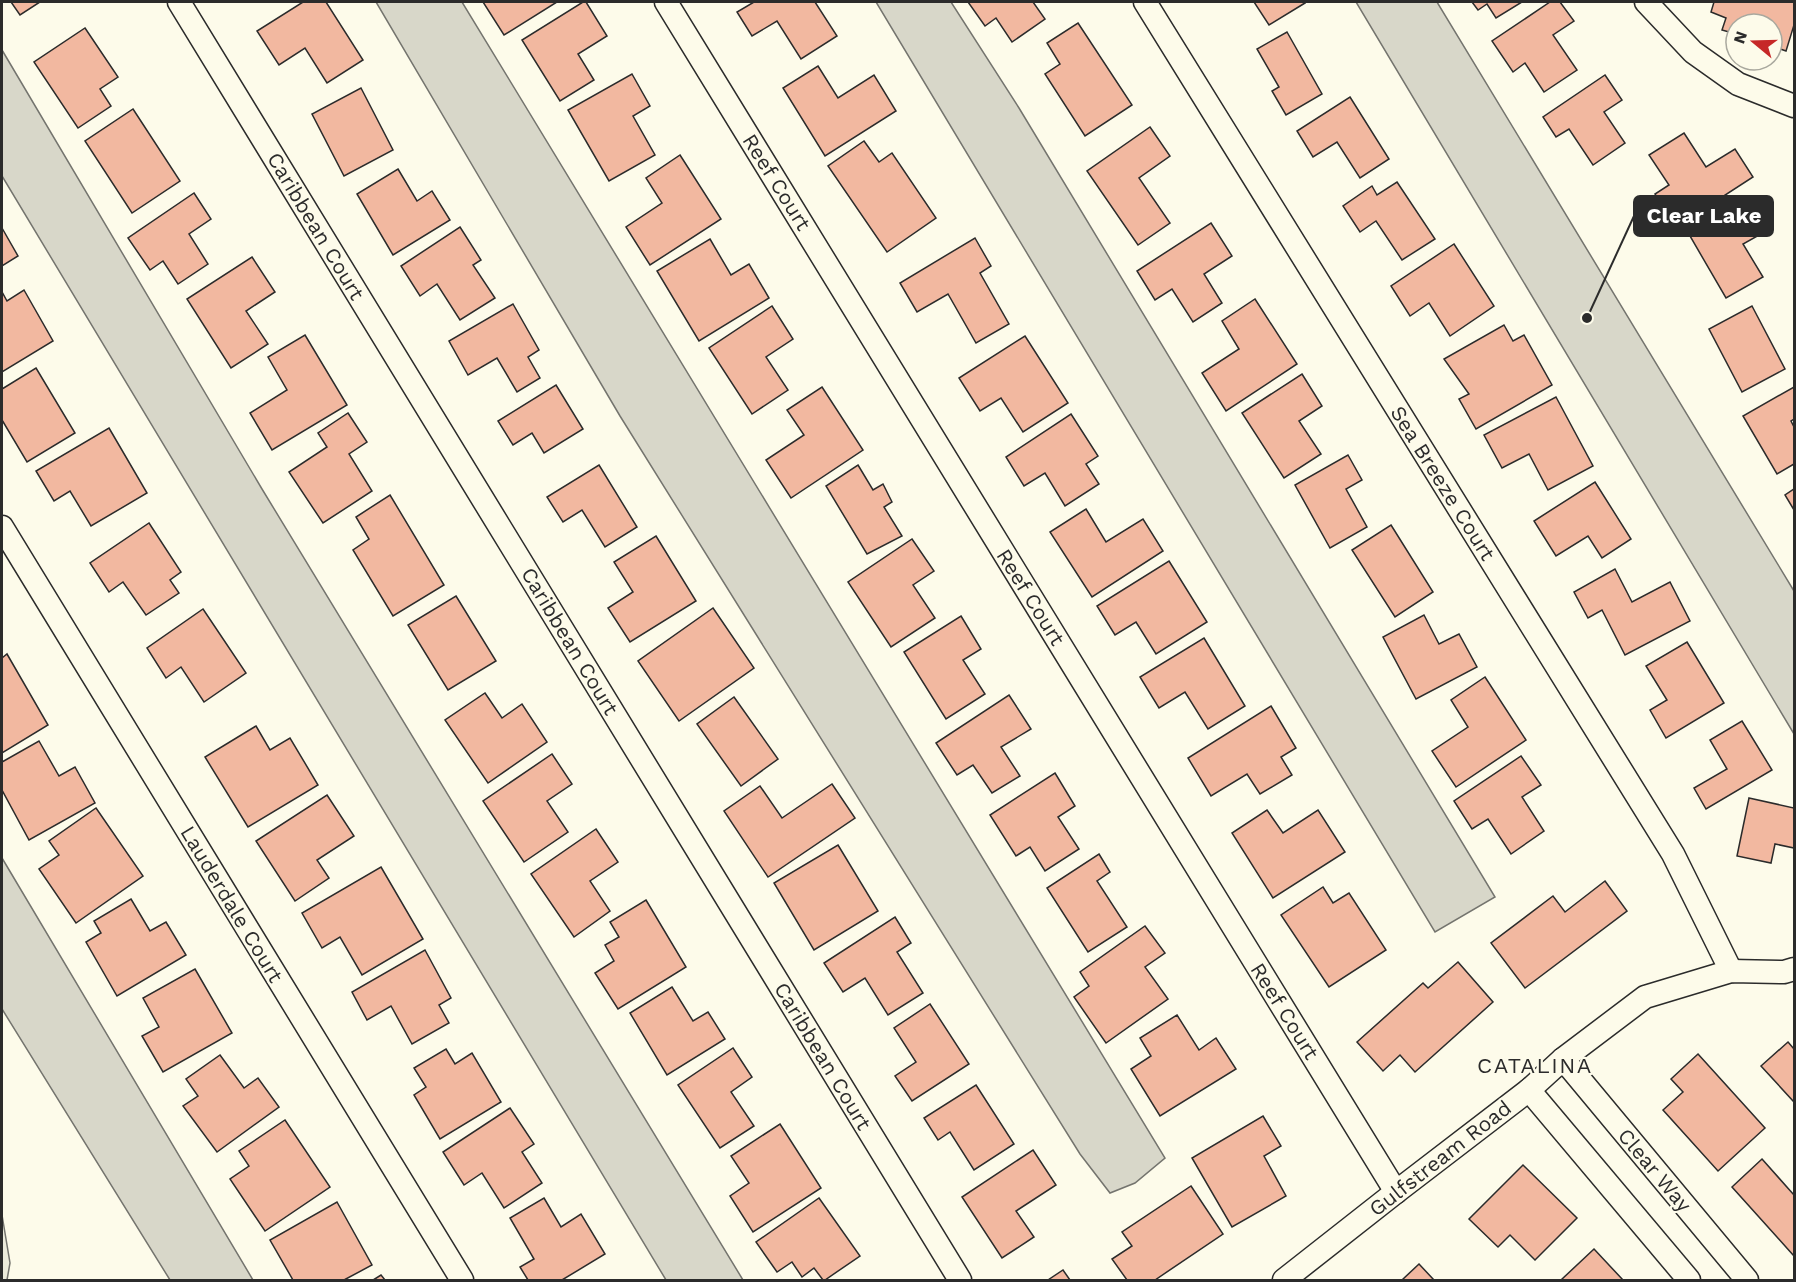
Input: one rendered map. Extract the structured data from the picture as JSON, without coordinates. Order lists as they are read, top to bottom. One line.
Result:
{"streets":{"street":["Reef Court","Caribbean Court","Sea Breeze Court","Lauderdale Court","Gulfstream Road","Clear Way"]},"crossings":[["Reef Court","Gulfstream Road"],["Sea Breeze Court","Gulfstream Road"],["Gulfstream Road","Clear Way"]],"districts":["CATALINA"],"places":["Clear Lake"],"north":"left"}
